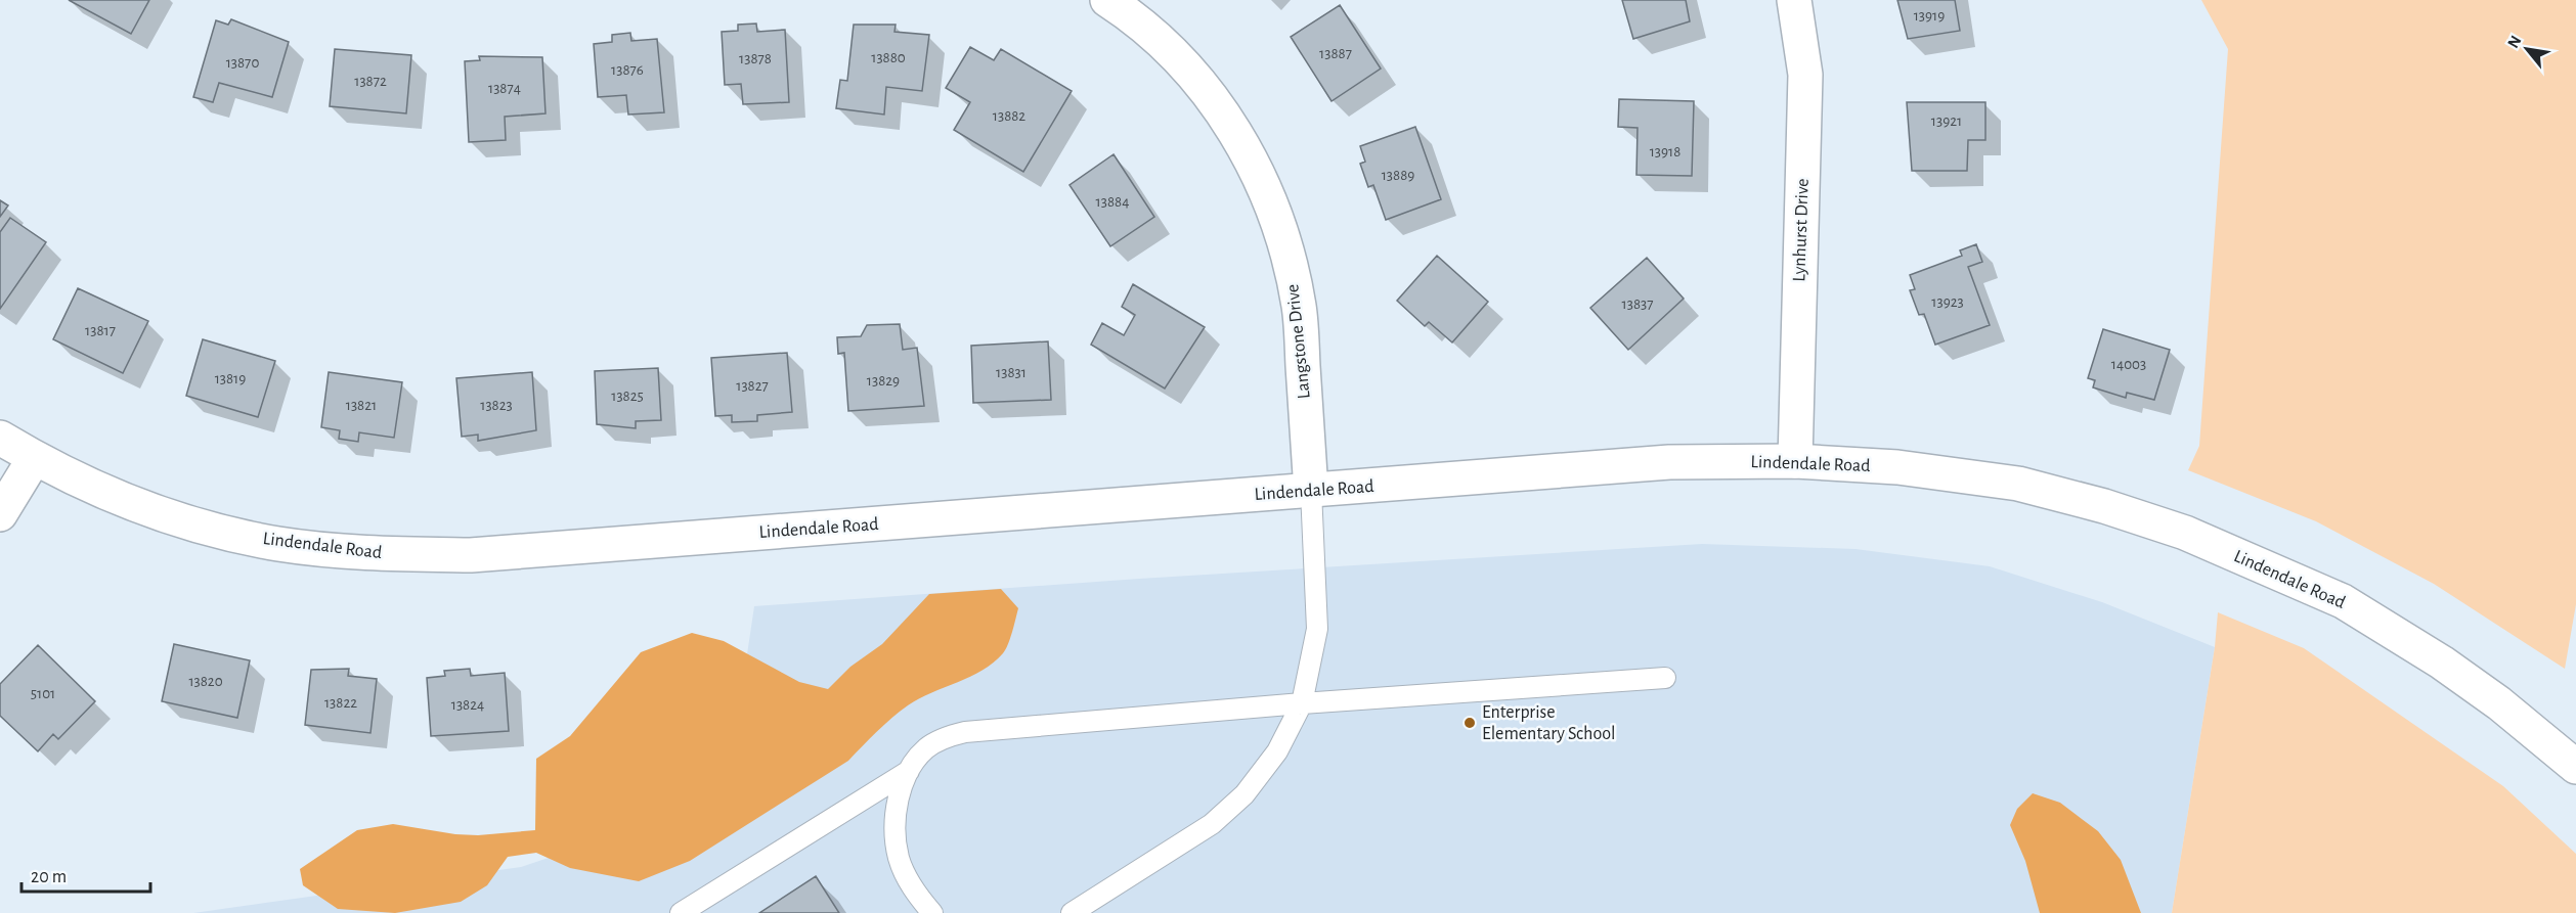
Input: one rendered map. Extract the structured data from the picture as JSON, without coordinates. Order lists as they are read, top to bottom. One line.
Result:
{"streets":{"street":["Lynhurst Drive","Langstone Drive","Lindendale Road"]},"crossings":[["Lynhurst Drive","Lindendale Road"],["Langstone Drive","Lindendale Road"]],"places":["Enterprise Elementary School"],"house_numbers":["13919","13887","13880","13878","13870","13876","13872","13874","13882","13921","13918","13889","13884","13923","13837","13817","14003","13831","13819","13829","13827","13825","13821","13823","13820","5101","13822","13824"],"scale_bar":"20 m","north":"top left"}
